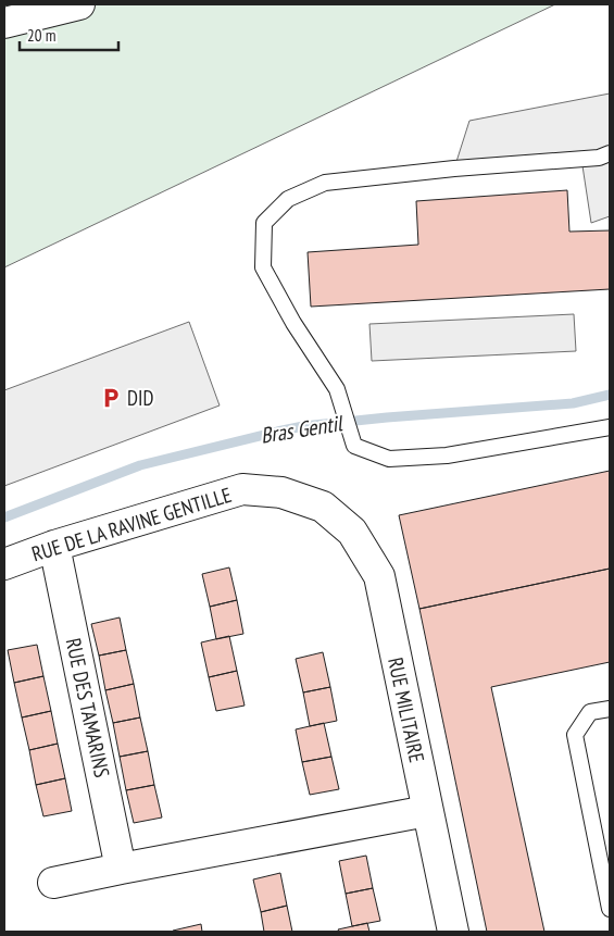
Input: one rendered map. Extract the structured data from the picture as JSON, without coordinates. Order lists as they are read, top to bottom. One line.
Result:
{"streets":{"street":["RUE DE LA RAVINE GENTILLE","RUE DES TAMARINS","RUE MILITAIRE"]},"crossings":[["RUE DE LA RAVINE GENTILLE","RUE DES TAMARINS"],["RUE DE LA RAVINE GENTILLE","RUE MILITAIRE"]],"water":["Bras Gentil"],"places":{"parking":["DID"]},"scale_bar":"20 m"}
